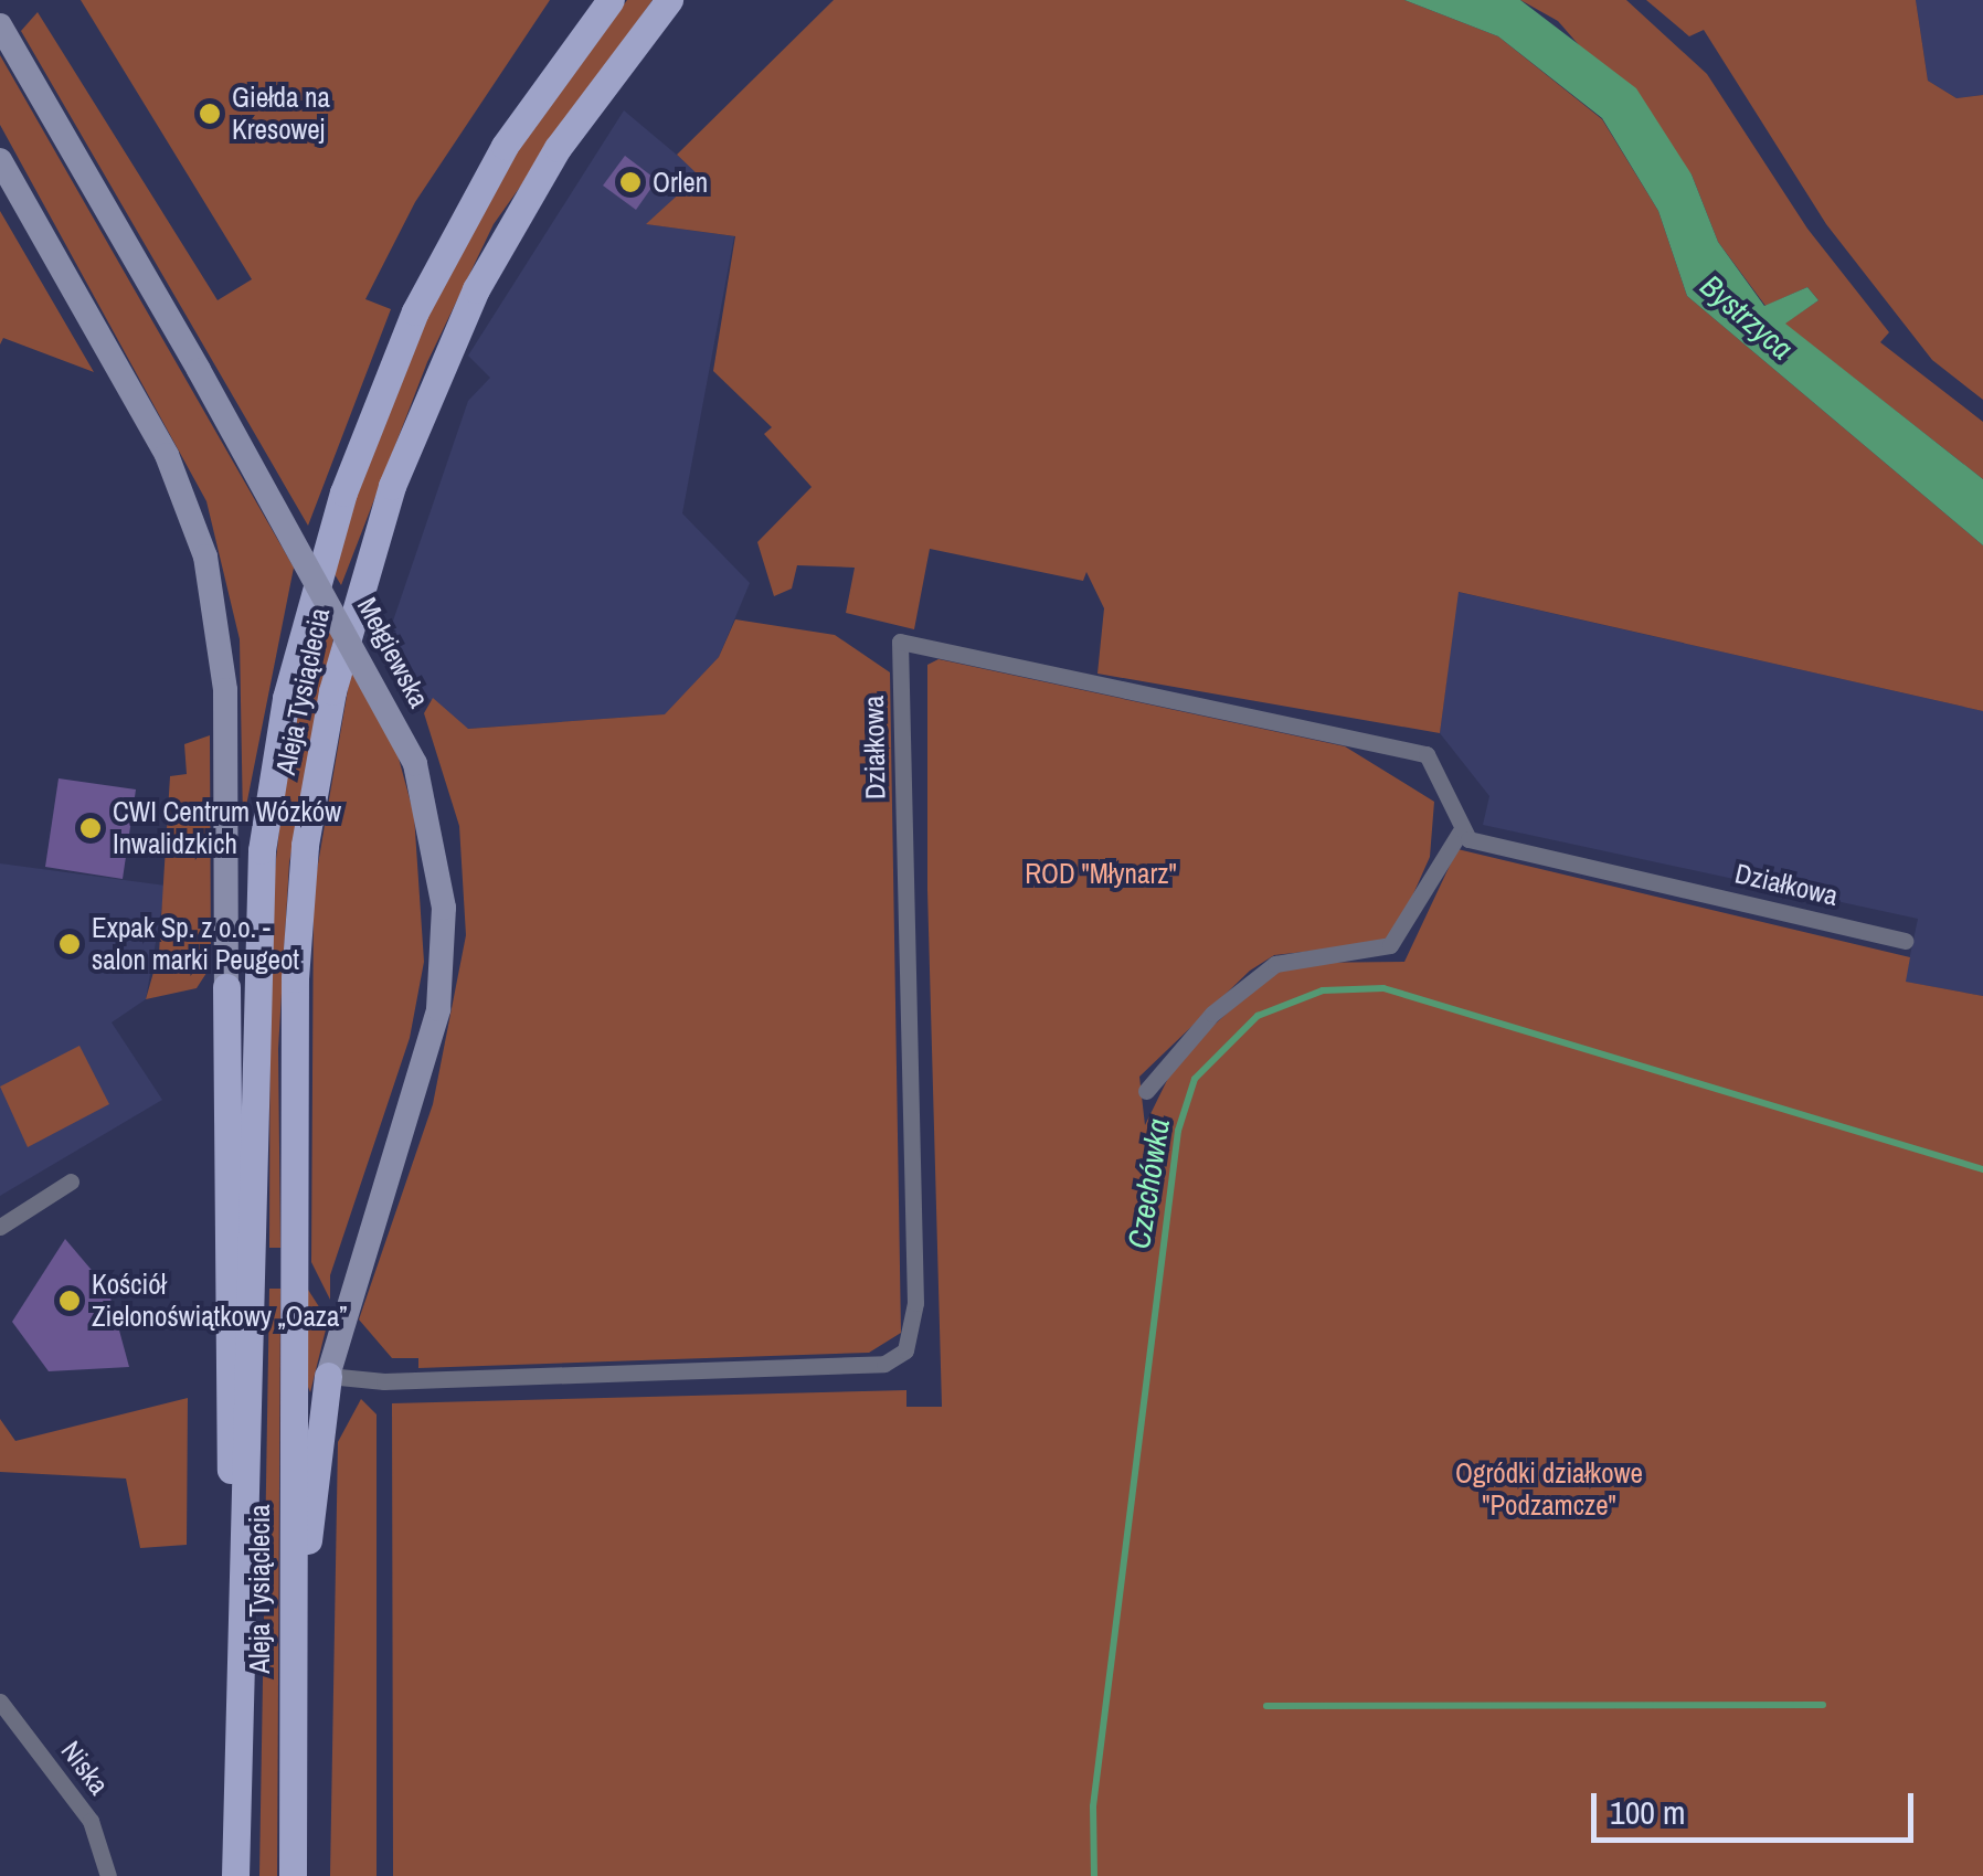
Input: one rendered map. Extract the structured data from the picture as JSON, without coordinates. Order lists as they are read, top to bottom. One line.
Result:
{"streets":{"main road":["Mełgiewska","Aleja Tysiąclecia"],"street":["Działkowa","Niska"]},"crossings":[["Mełgiewska","Działkowa"]],"water":["Bystrzyca","Czechówka"],"parks":["ROD \"Młynarz\"","Ogródki działkowe \"Podzamcze\""],"places":["Giełda na Kresowej","Orlen","CWI Centrum Wózków Inwalidzkich","Expak Sp. z o.o. - salon marki Peugeot","Kościół Zielonoświątkowy „Oaza”"],"scale_bar":"100 m"}
